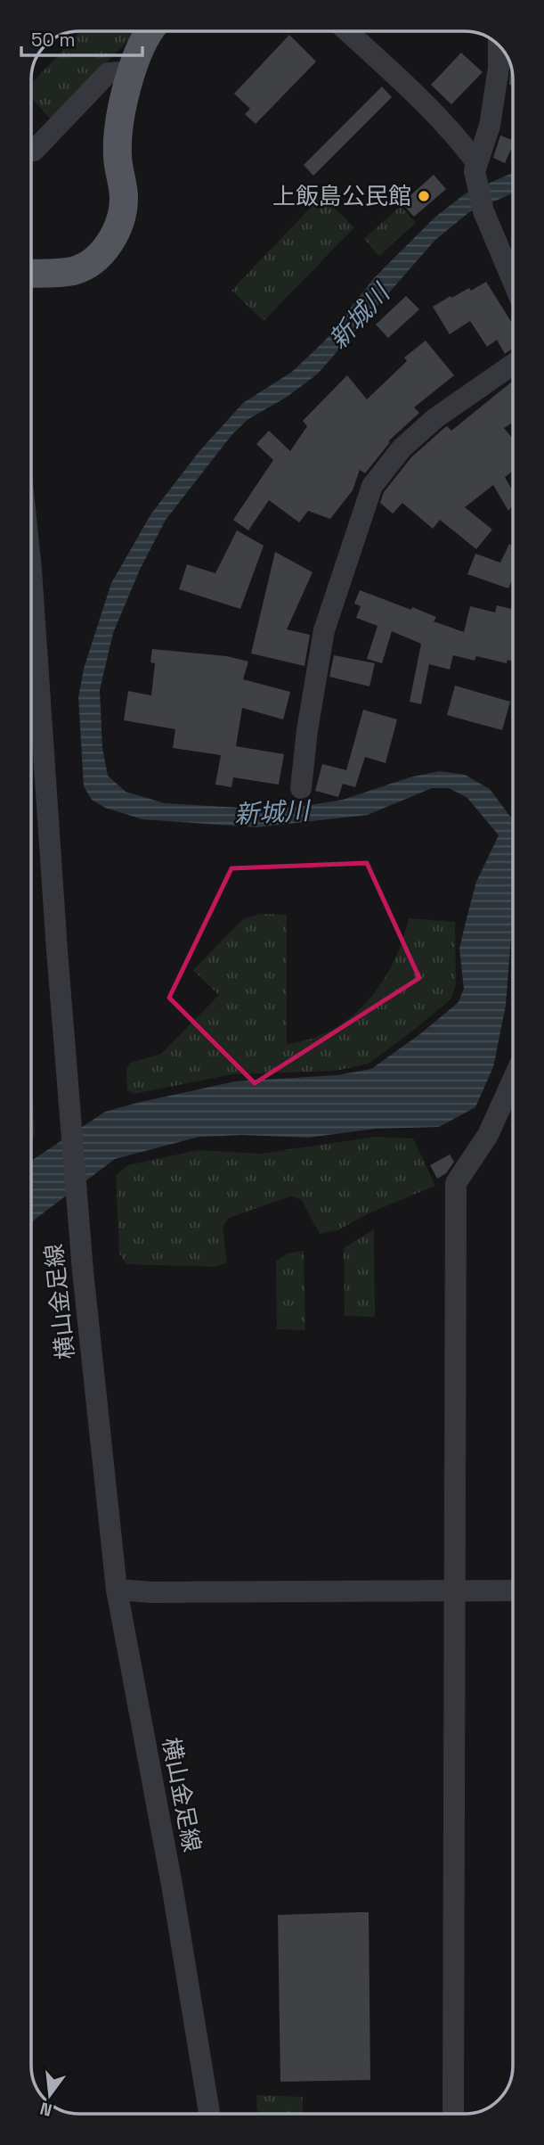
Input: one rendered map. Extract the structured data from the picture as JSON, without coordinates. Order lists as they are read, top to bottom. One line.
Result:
{"streets":{"street":["横山金足線"]},"water":["新城川"],"places":["上飯島公民館"],"scale_bar":"50 m","north":"bottom"}
